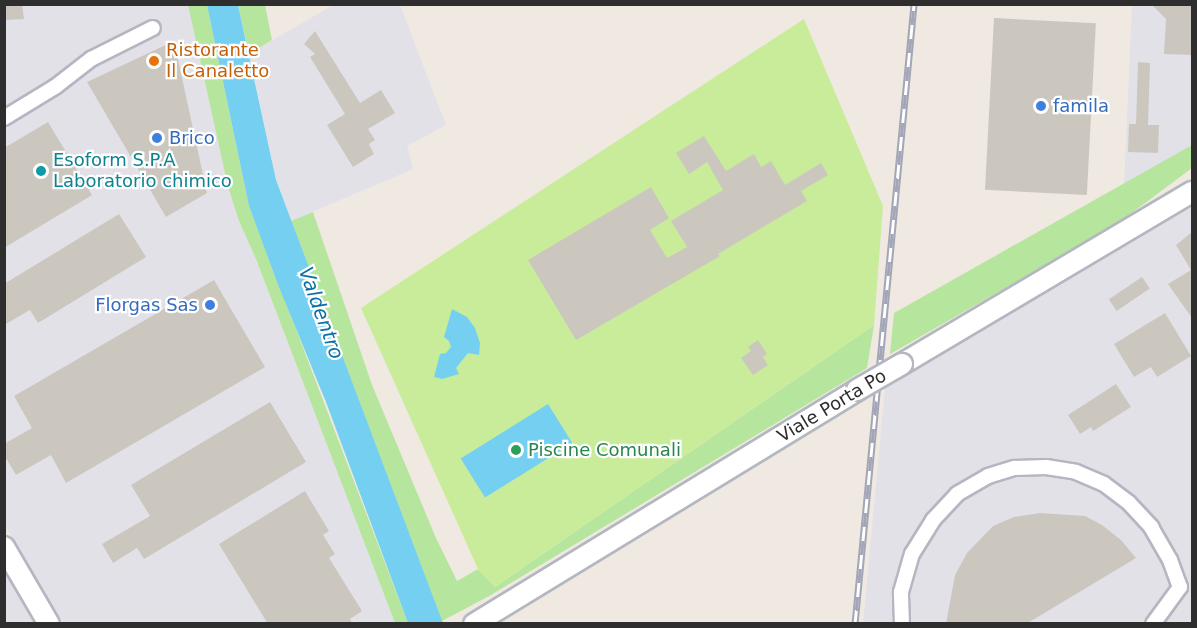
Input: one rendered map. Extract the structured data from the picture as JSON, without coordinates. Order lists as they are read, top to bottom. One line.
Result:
{"streets":{"main road":["Viale Porta Po"]},"water":["Valdentro"],"places":["Ristorante Il Canaletto","famila","Brico","Esoform S.P.A Laboratorio chimico","Florgas Sas","Piscine Comunali"]}
